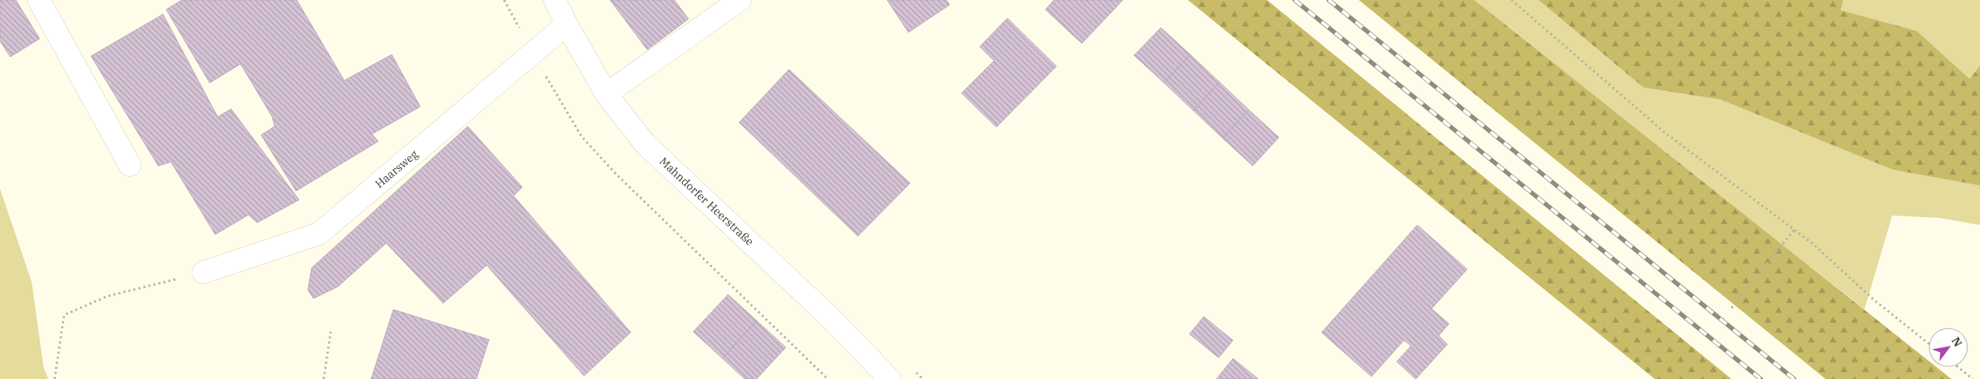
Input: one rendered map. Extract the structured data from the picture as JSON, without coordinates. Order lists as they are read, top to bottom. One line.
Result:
{"streets":{"main road":["Haarsweg","Mahndorfer Heerstraße"]},"crossings":[["Haarsweg","Mahndorfer Heerstraße"]],"north":"top right"}
